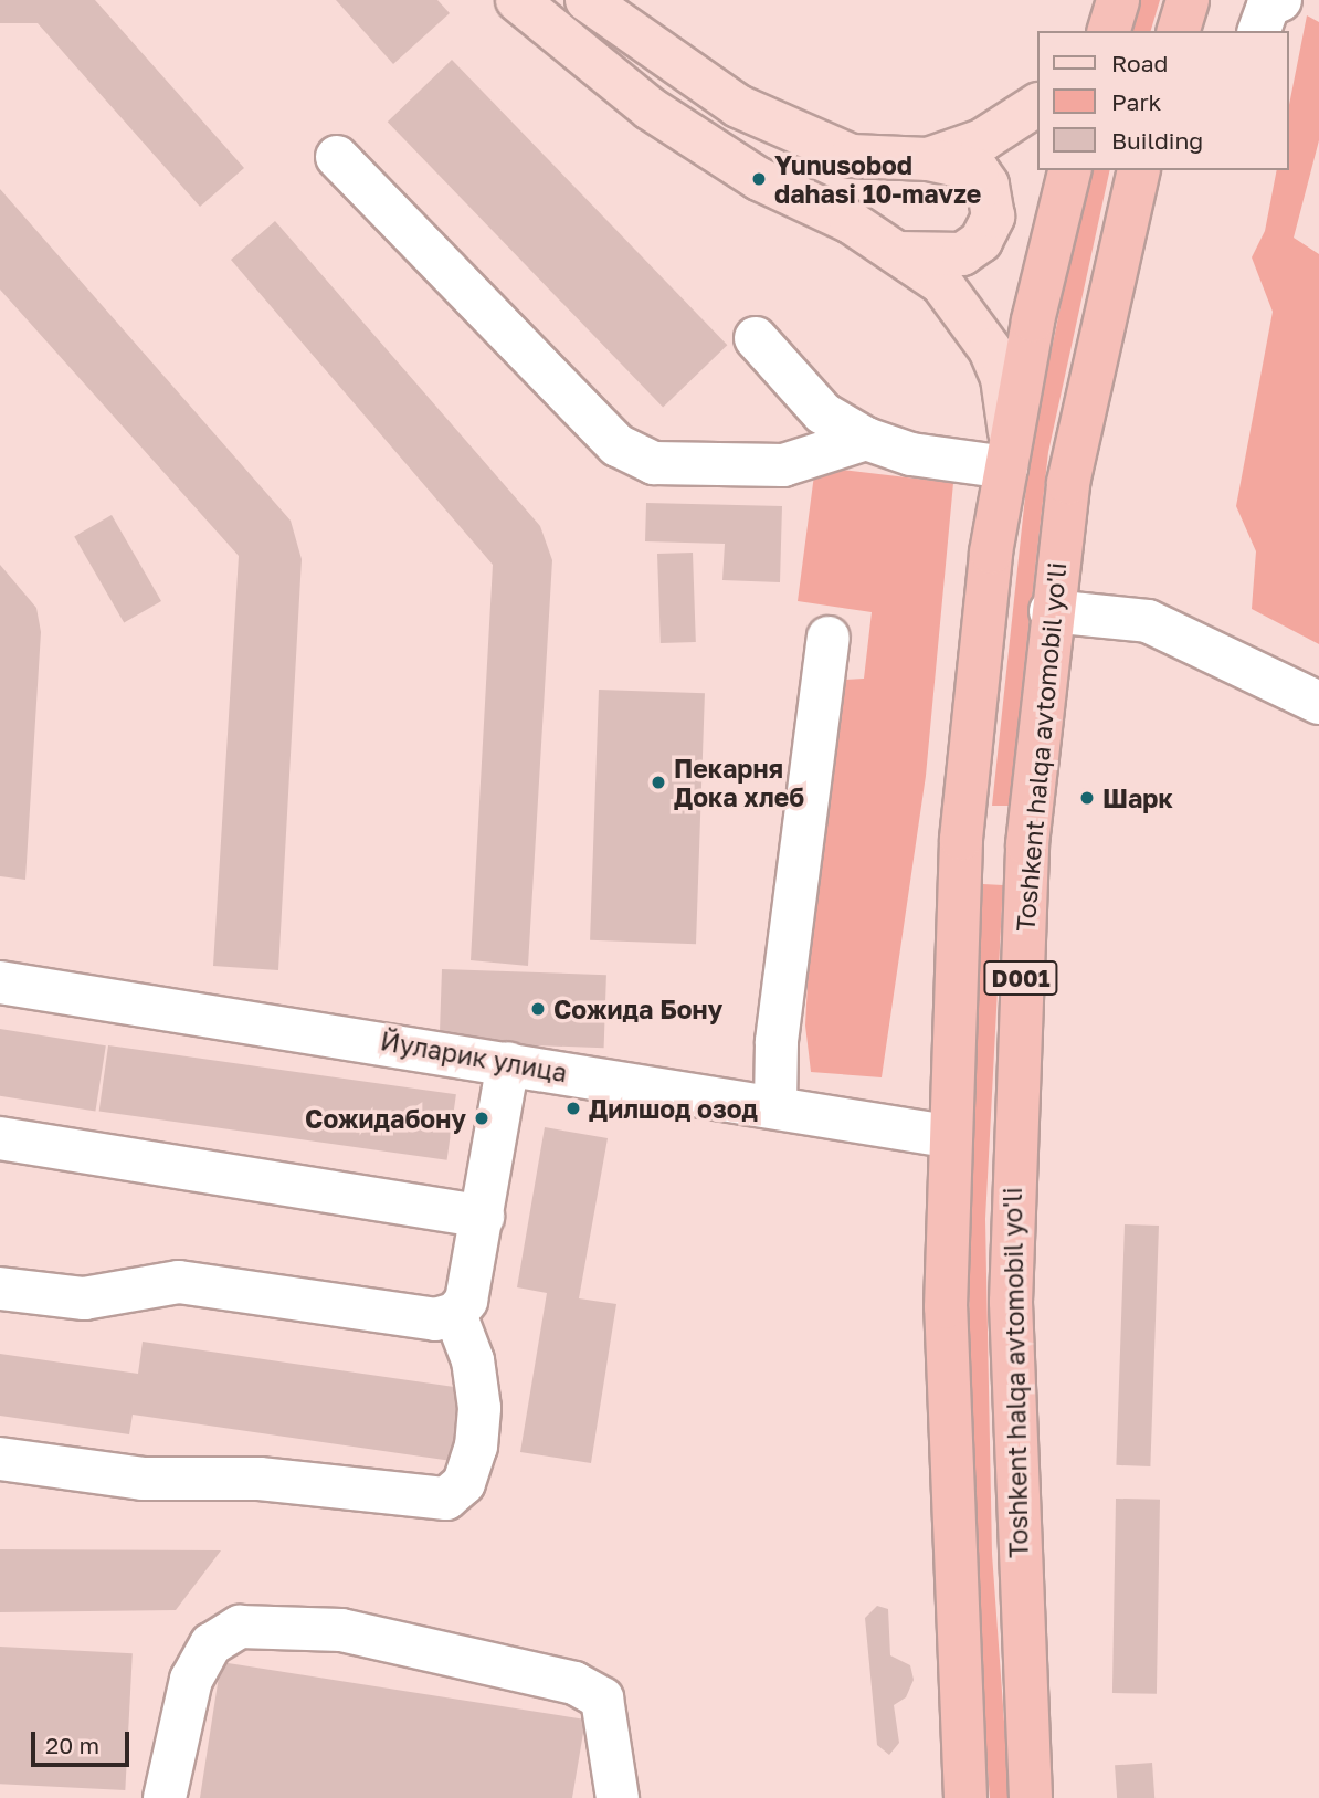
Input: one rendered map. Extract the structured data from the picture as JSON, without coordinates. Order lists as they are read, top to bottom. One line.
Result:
{"streets":{"highway":["Toshkent halqa avtomobil yo'li","D001"],"street":["Йуларик улица"]},"crossings":[["D001","Йуларик улица"]],"places":["Yunusobod dahasi 10-mavze","Пекарня Дока хлеб","Шарк","Сожида Бону","Дилшод озод","Сожидабону"],"legend":["Road","Park","Building"],"scale_bar":"20 m"}
